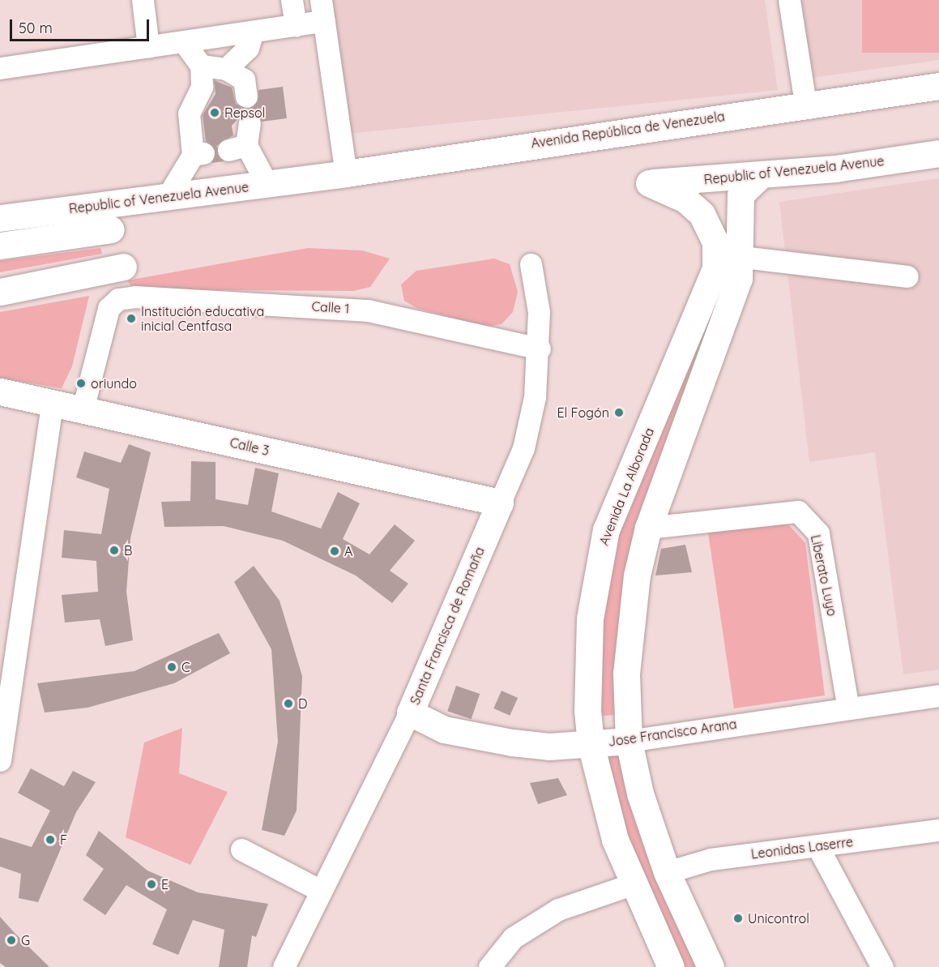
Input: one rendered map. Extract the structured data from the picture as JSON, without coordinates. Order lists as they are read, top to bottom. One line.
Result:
{"streets":{"main road":["Avenida República de Venezuela","Republic of Venezuela Avenue","Calle 3","Avenida La Alborada","Santa Francisca de Romaña","Jose Francisco Arana"],"street":["Calle 1","Liberato Luyo","Leonidas Laserre"]},"crossings":[["Avenida República de Venezuela","Republic of Venezuela Avenue"],["Republic of Venezuela Avenue","Avenida La Alborada"],["Calle 1","Calle 3"],["Calle 1","Santa Francisca de Romaña"],["Calle 3","Santa Francisca de Romaña"],["Avenida La Alborada","Jose Francisco Arana"],["Liberato Luyo","Jose Francisco Arana"],["Santa Francisca de Romaña","Jose Francisco Arana"]],"places":["Repsol","Institución educativa inicial Centfasa","oriundo","El Fogón","B","A","C","D","F","E","Unicontrol","G"],"scale_bar":"50 m"}
